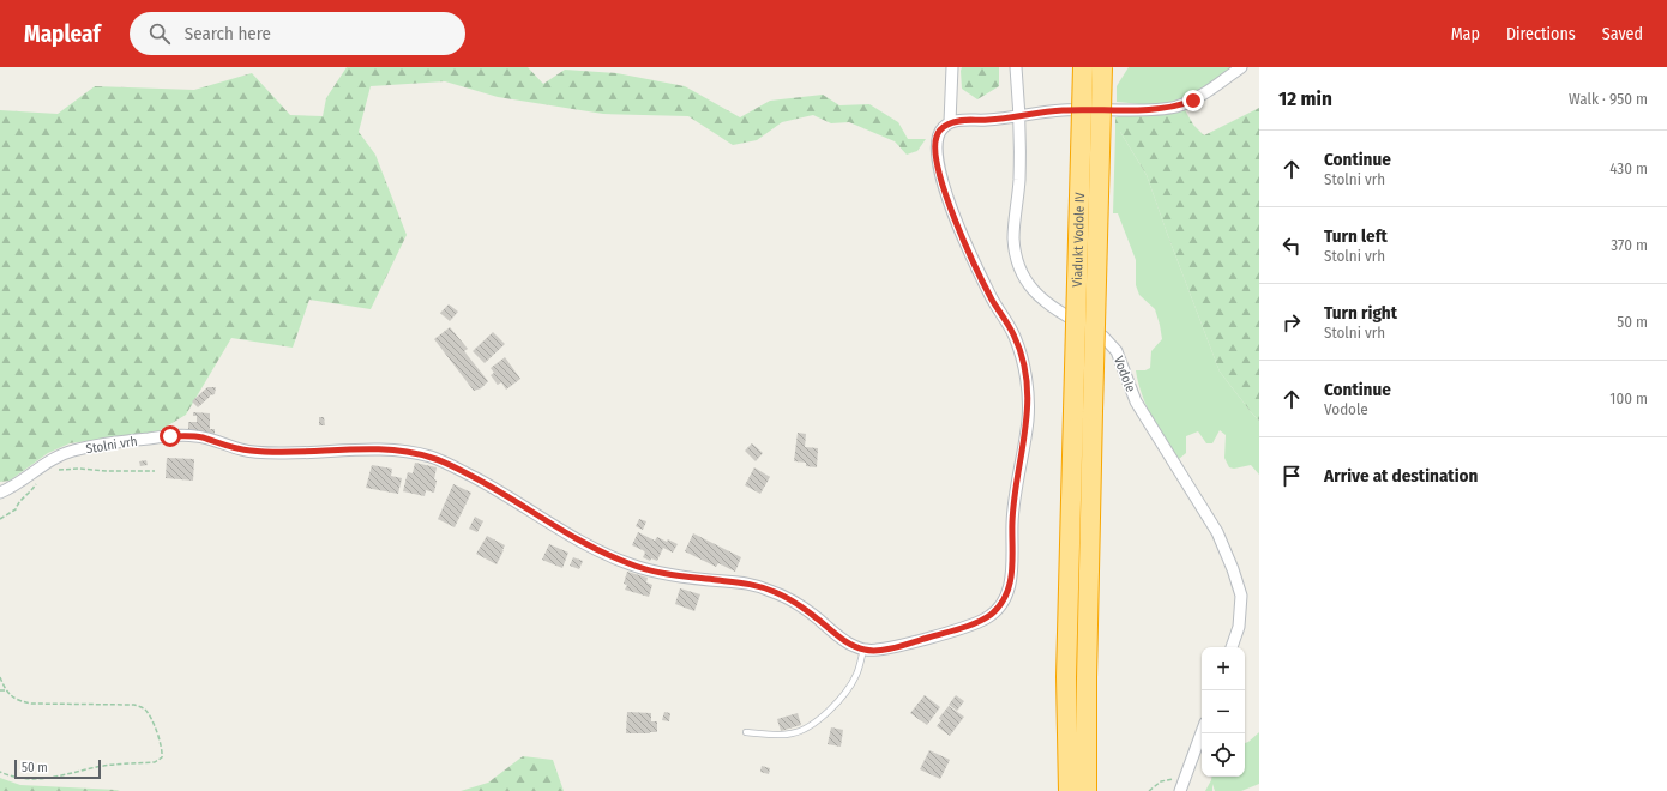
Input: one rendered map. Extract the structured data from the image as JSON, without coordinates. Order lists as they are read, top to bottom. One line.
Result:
{"streets":{"highway":["Viadukt Vodole IV"],"street":["Vodole","Stolni vrh"]},"scale_bar":"50 m","page":{"header":"Mapleaf","search":"Search here","nav":["Map","Directions","Saved"],"heading":["12 min","Walk · 950 m"],"list":[["Continue","Stolni vrh","430 m"],["Turn left","Stolni vrh","370 m"],["Turn right","Stolni vrh","50 m"],["Continue","Vodole","100 m"],"Arrive at destination"],"map_buttons":["+","−"],"scale":"50 m"}}
